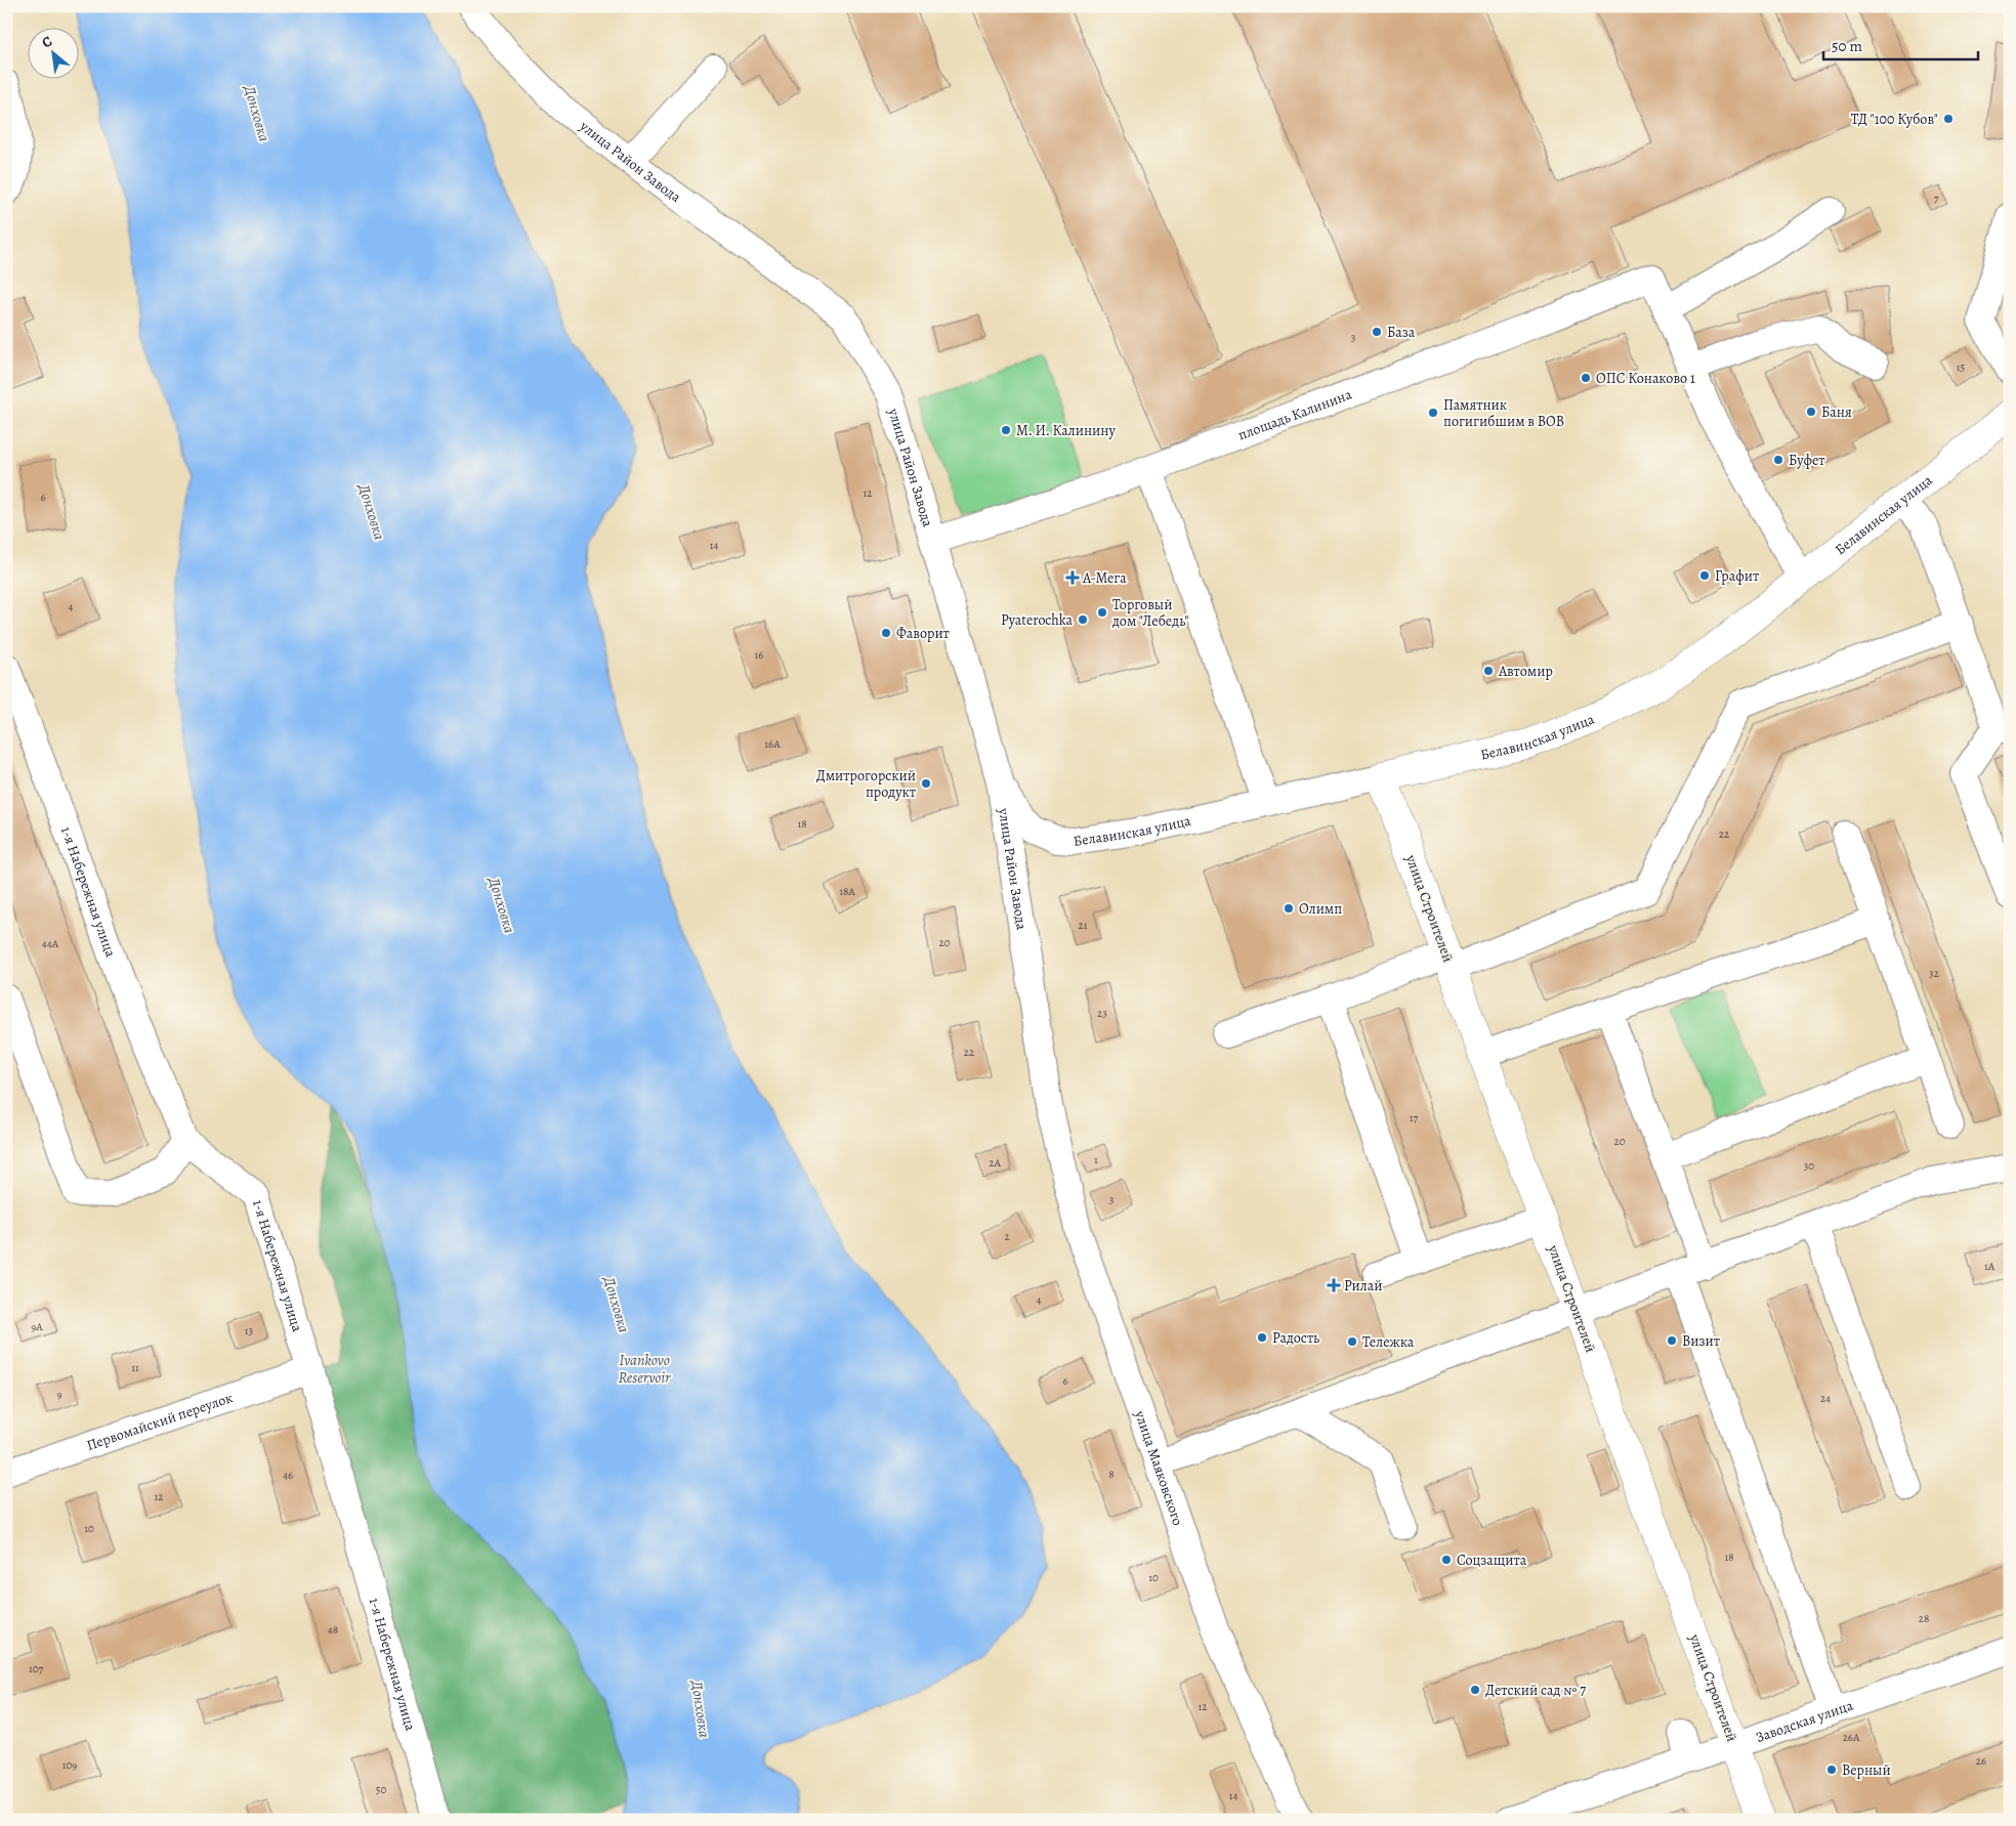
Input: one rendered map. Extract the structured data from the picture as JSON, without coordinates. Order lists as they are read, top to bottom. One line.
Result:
{"streets":{"main road":["Белавинская улица","улица Строителей"],"street":["улица Район Завода","площадь Калинина","1-я Набережная улица","Первомайский переулок","улица Маяковского","Заводская улица"]},"crossings":[["улица Район Завода","площадь Калинина"],["улица Район Завода","Белавинская улица"],["улица Район Завода","улица Маяковского"],["Белавинская улица","улица Строителей"],["1-я Набережная улица","Первомайский переулок"],["улица Строителей","Заводская улица"]],"water":["Донховка","Ivankovo Reservoir"],"places":{"other":["ТД \"100 Кубов\"","База","ОПС Конаково 1","Баня","Памятник погигибшим в ВОВ","М. И. Калинину","Буфет","Графит","Торговый дом \"Лебедь\"","Pyaterochka","Фаворит","Автомир","Дмитрогорский продукт","Олимп","Радость","Визит","Тележка","Соцзащита","Детский сад № 7","Верный"],"health":["А-Мега","Рилай"]},"house_numbers":["7","3","15","12","6","14","4","16","16А","18","22","18А","21","20","44А","32","23","22","17","20","1","2А","30","3","2","1А","4","9А","13","11","6","9","24","8","46","12","10","18","10","28","48","107","12","26А","26","109","50","14"],"scale_bar":"50 m","north":"top left"}
